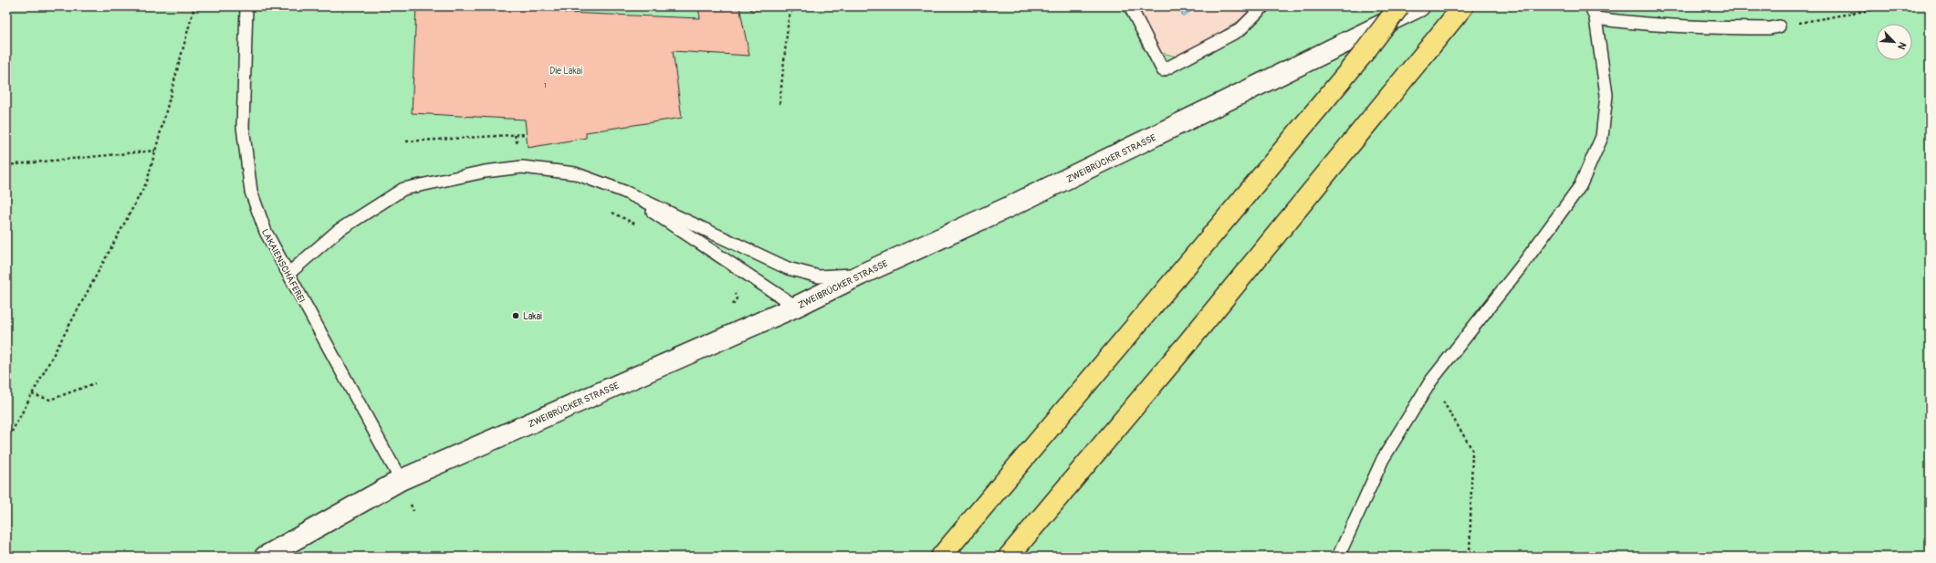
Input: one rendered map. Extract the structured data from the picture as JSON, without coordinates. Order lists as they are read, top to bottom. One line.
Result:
{"streets":{"main road":["ZWEIBRÜCKER STRASSE"],"lane":["LAKAIENSCHÄFEREI"]},"crossings":[["ZWEIBRÜCKER STRASSE","LAKAIENSCHÄFEREI"]],"parks":["Die Lakai"],"places":["Lakai"],"house_numbers":["1"],"north":"bottom right"}
